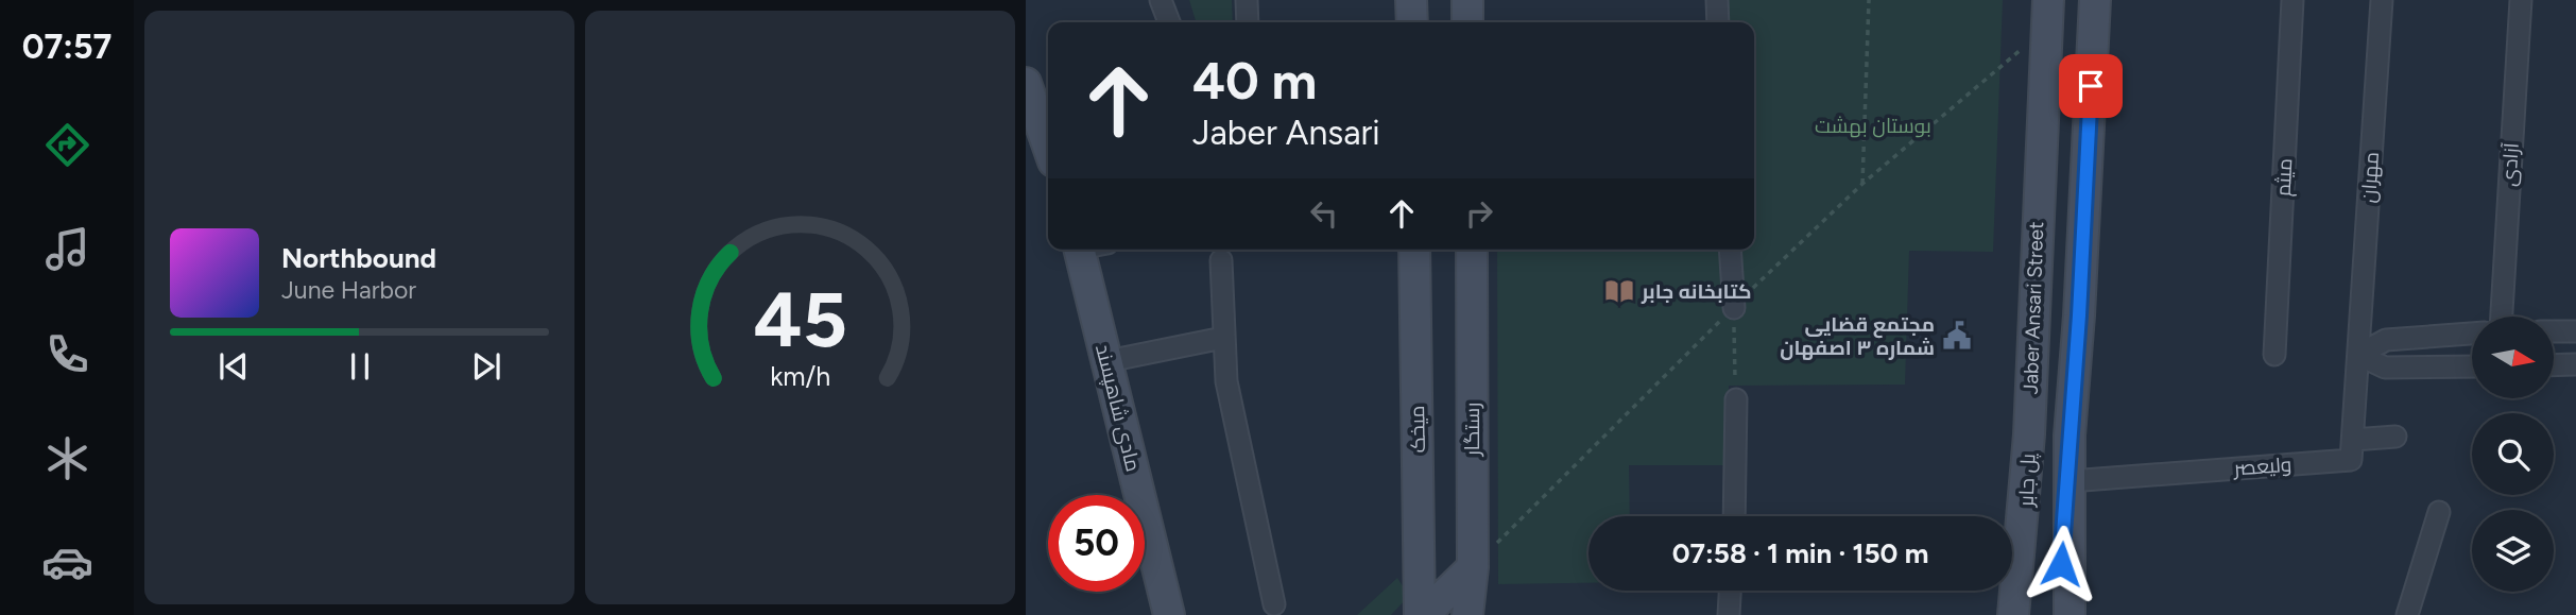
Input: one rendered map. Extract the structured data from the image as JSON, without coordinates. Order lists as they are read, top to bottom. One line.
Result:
{"streets":{"main road":["Jaber Ansari Street","مادی شاهپسند","میخک","رستگار","پل جابر"],"street":["آزادی","میثم","مهران","ولیعصر"]},"crossings":[["Jaber Ansari Street","پل جابر"]],"parks":["بوستان بهشت"],"places":{"library":["کتابخانه جابر"],"public building":["مجتمع قضایی شماره ۳ اصفهان"]},"north":"right","page":{"tabs":"07:57","turn":["40 m","Jaber Ansari"],"song":["Northbound","June Harbor"],"limit":"50","trip":"07:58 · 1 min · 150 m","gauge":["45","km/h"]}}
